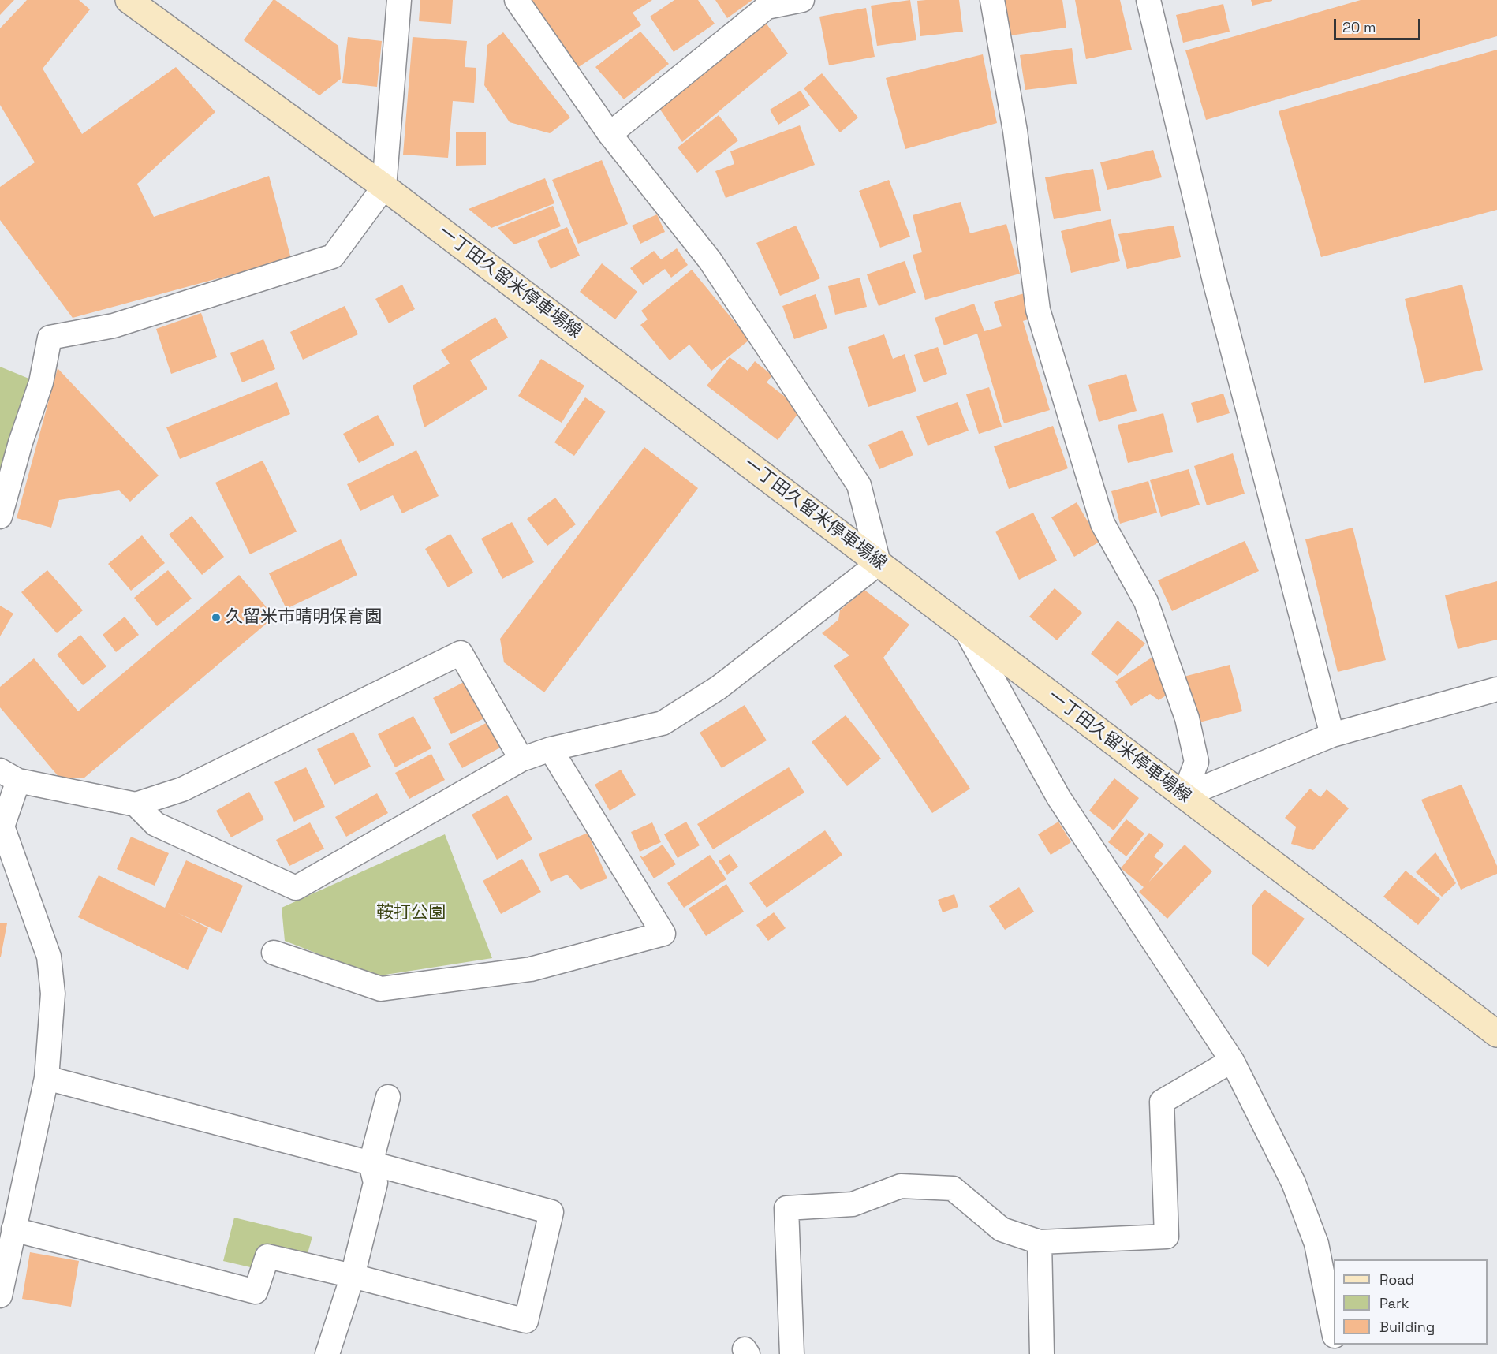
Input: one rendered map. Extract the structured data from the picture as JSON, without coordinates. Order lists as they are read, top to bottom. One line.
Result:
{"streets":{"main road":["一丁田久留米停車場線"]},"parks":["鞍打公園"],"places":["久留米市晴明保育園"],"legend":["Road","Park","Building"],"scale_bar":"20 m"}
